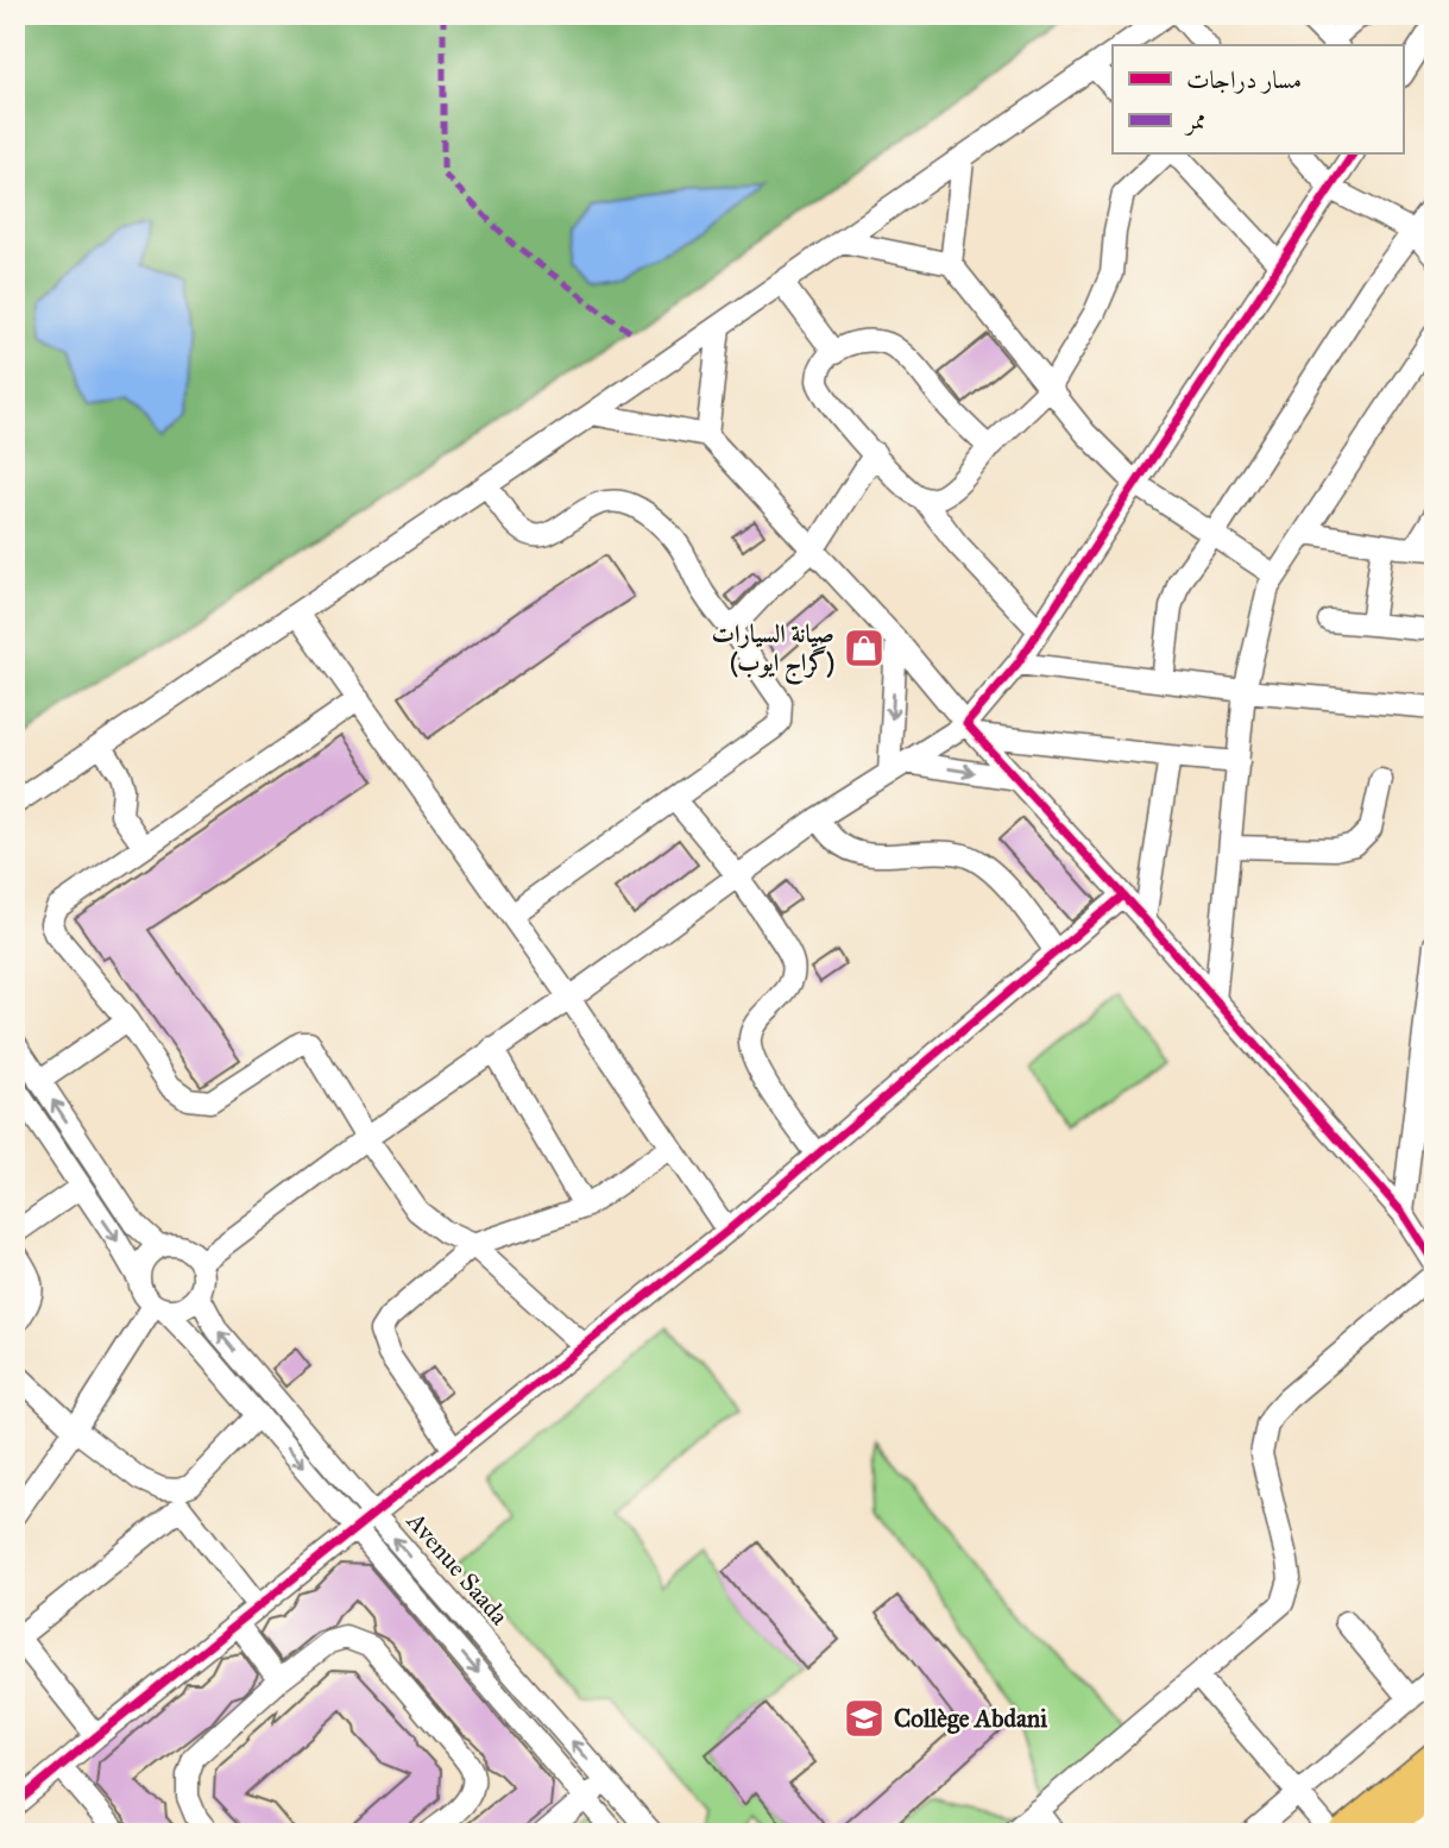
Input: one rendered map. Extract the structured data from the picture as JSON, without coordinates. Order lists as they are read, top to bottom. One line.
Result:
{"streets":{"street":["Avenue Saada"]},"places":{"shop":["صيانة السيارات (گراج ايوب)"],"school or university":["Collège Abdani"]},"legend":["مسار دراجات","ممر"]}
